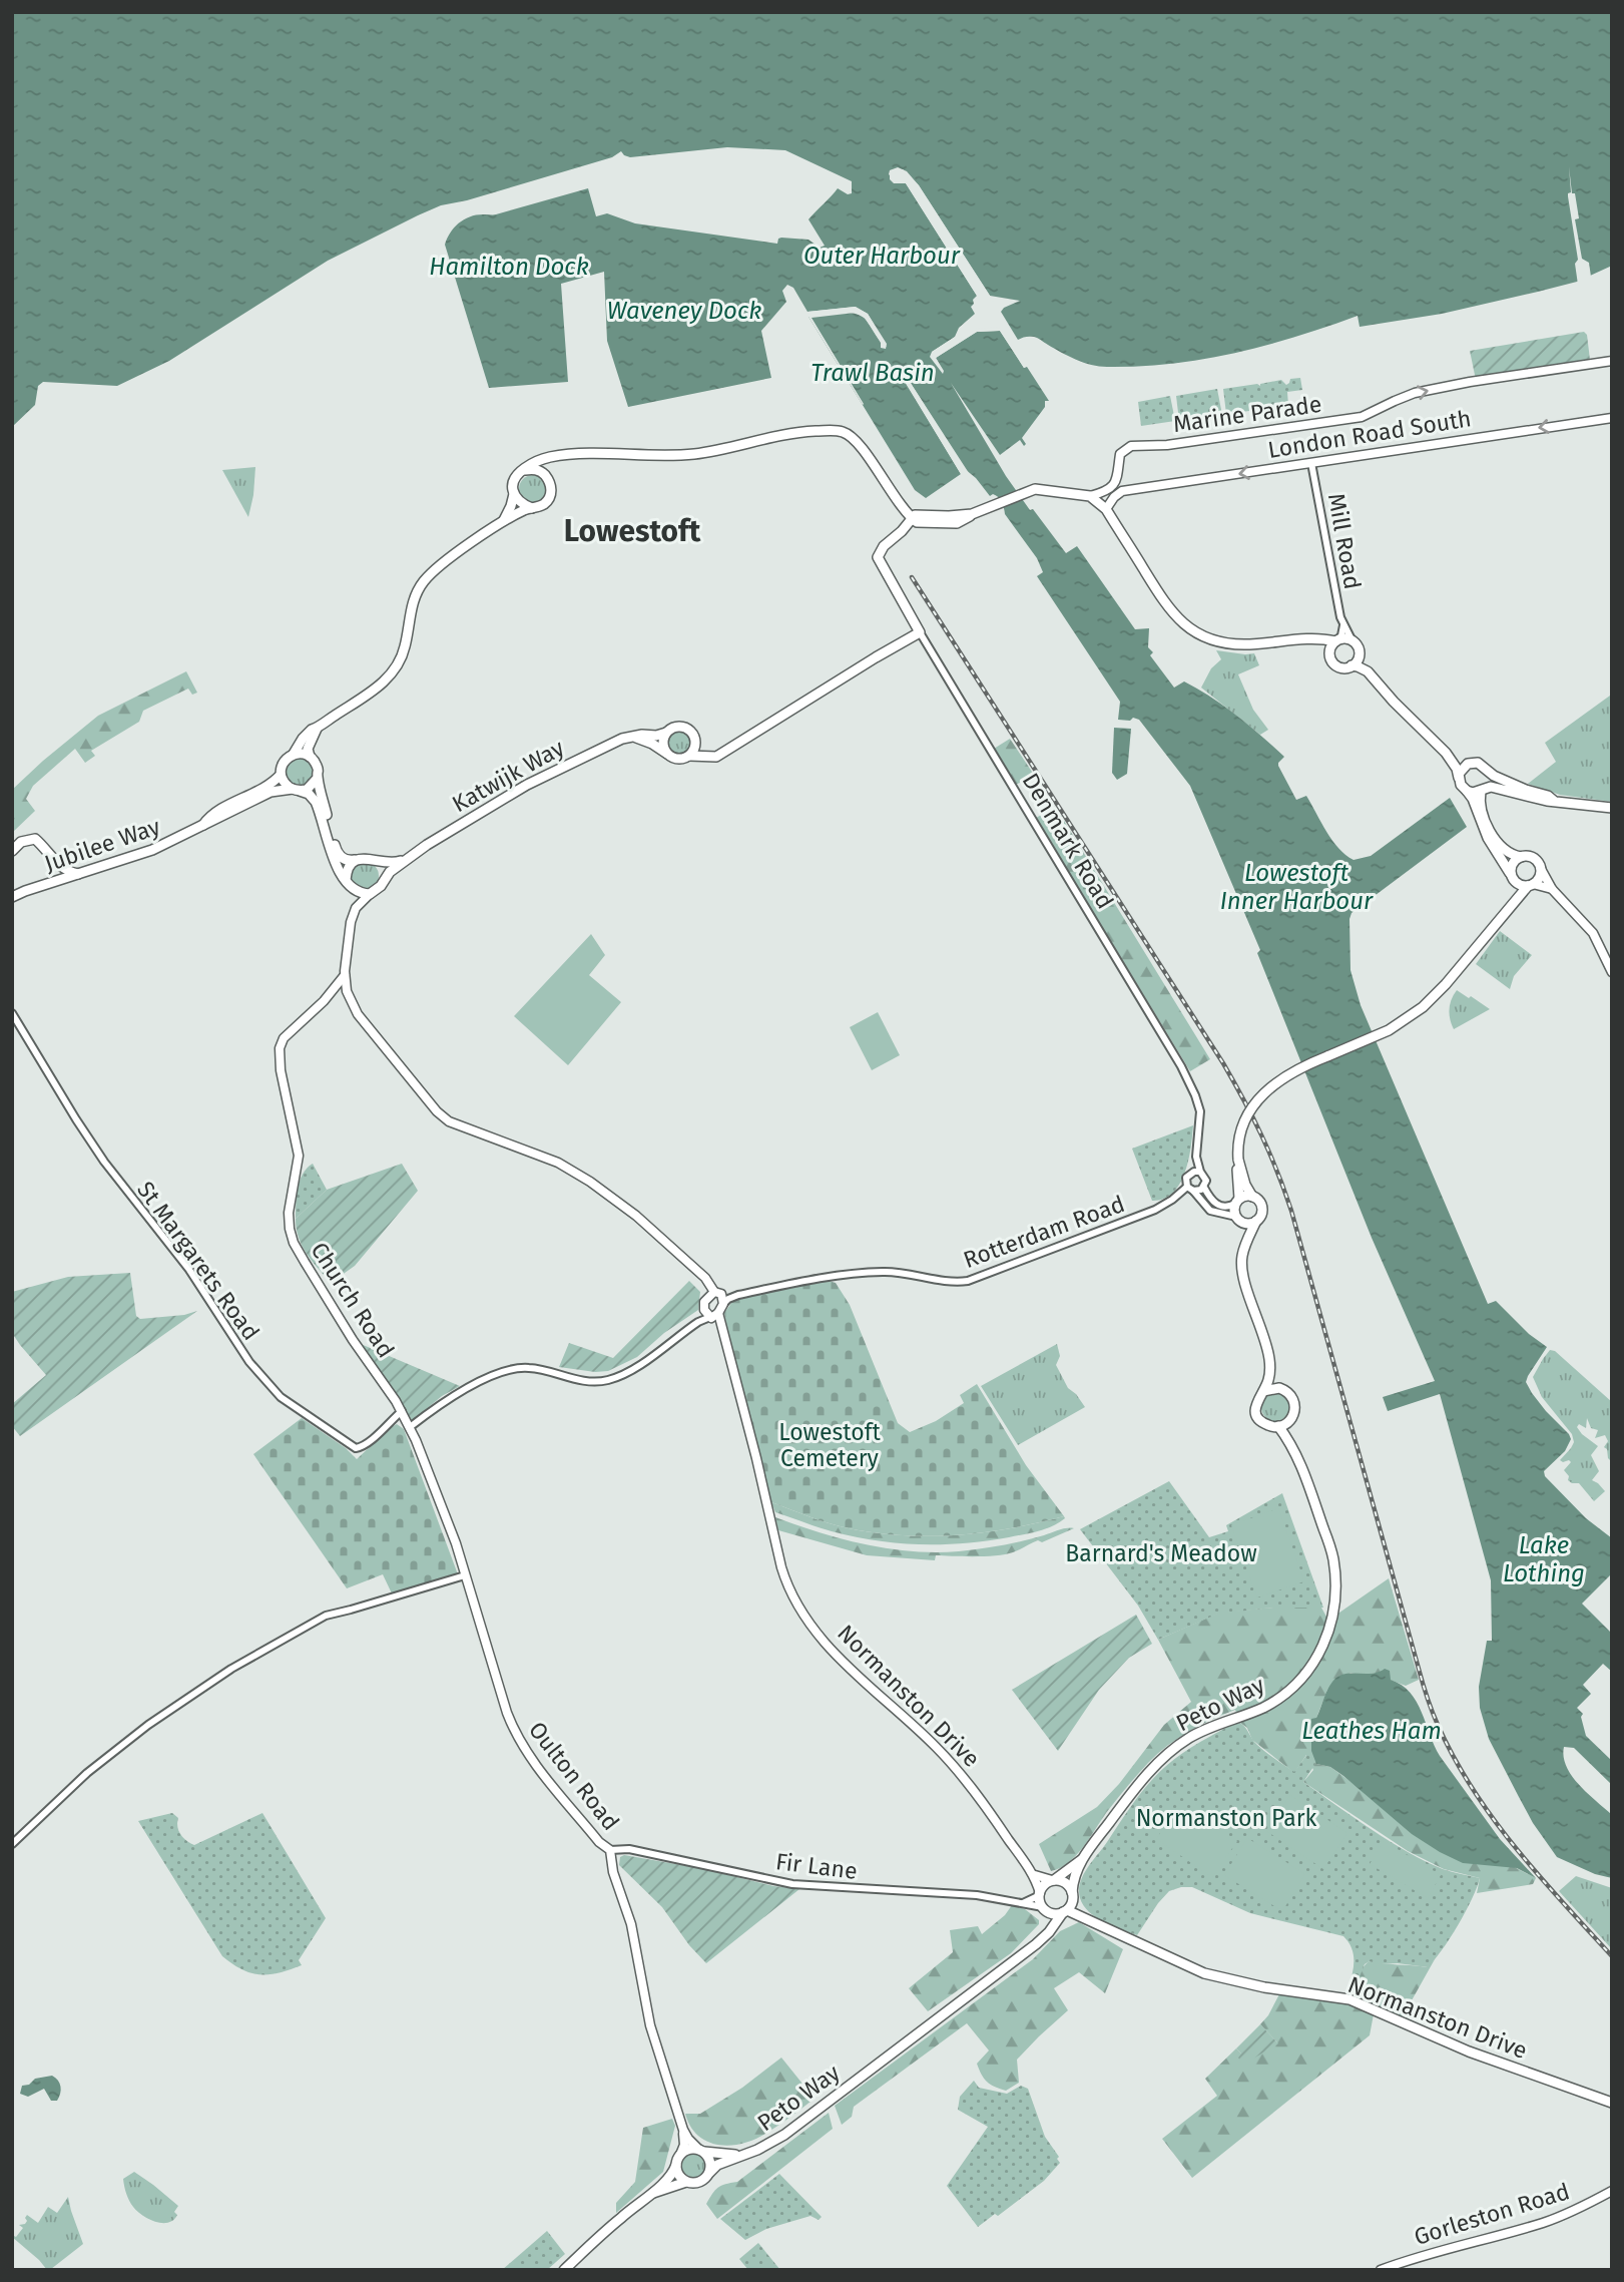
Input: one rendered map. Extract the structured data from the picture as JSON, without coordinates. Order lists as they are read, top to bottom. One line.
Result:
{"streets":{"highway":["Katwijk Way","Denmark Road","Jubilee Way","Normanston Drive","Peto Way"],"main road":["Marine Parade","London Road South","Church Road","Oulton Road","Gorleston Road"],"street":["Mill Road","Rotterdam Road","St Margarets Road","Fir Lane"]},"crossings":[["London Road South","Mill Road"],["Denmark Road","Rotterdam Road"],["St Margarets Road","Church Road"],["St Margarets Road","Oulton Road"],["Church Road","Oulton Road"],["Normanston Drive","Peto Way"],["Normanston Drive","Fir Lane"],["Peto Way","Oulton Road"],["Peto Way","Fir Lane"],["Oulton Road","Fir Lane"]],"one_way":["Marine Parade","London Road South"],"districts":["Lowestoft"],"water":["Outer Harbour","Hamilton Dock","Waveney Dock","Trawl Basin","Lowestoft Inner Harbour","Lake Lothing","Leathes Ham"],"parks":["Lowestoft Cemetery","Barnard's Meadow","Normanston Park"]}
